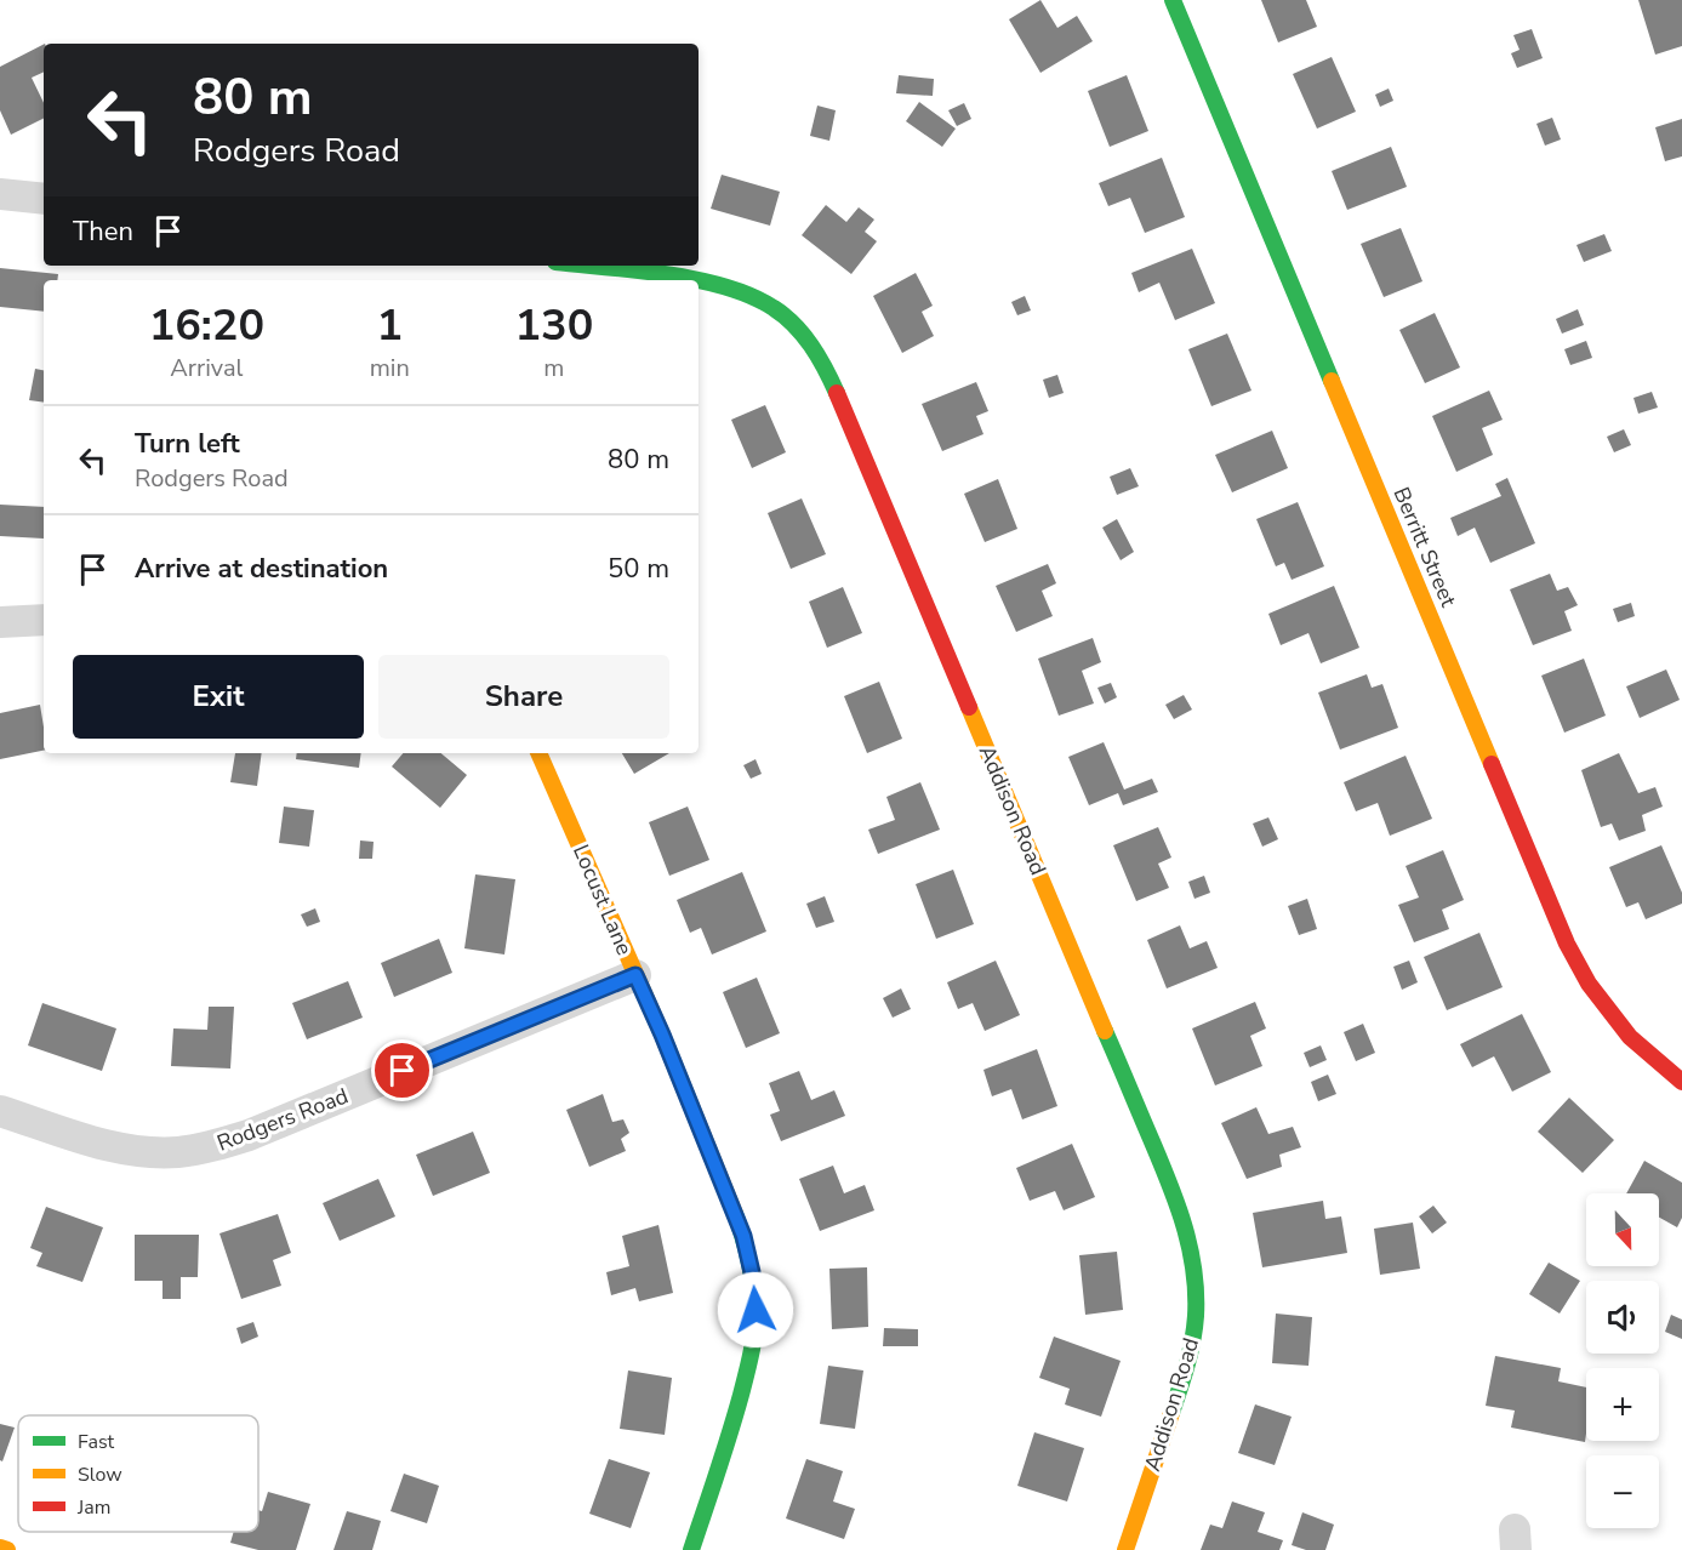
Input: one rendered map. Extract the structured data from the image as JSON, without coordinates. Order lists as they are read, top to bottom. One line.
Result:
{"streets":{"street":["Berritt Street","Addison Road","Locust Lane","Rodgers Road"]},"crossings":[["Locust Lane","Rodgers Road"]],"legend":["Fast","Slow","Jam"],"north":"bottom","page":{"turn":["80 m","Rodgers Road"],"then":"Then","eta":["16:20","Arrival","1","min","130","m"],"list":[{"name":"Turn left","note":"Rodgers Road","value":"80 m"},{"name":"Arrive at destination","value":"50 m"}],"buttons":["Exit","Share"],"map_buttons":["+","−"]}}
